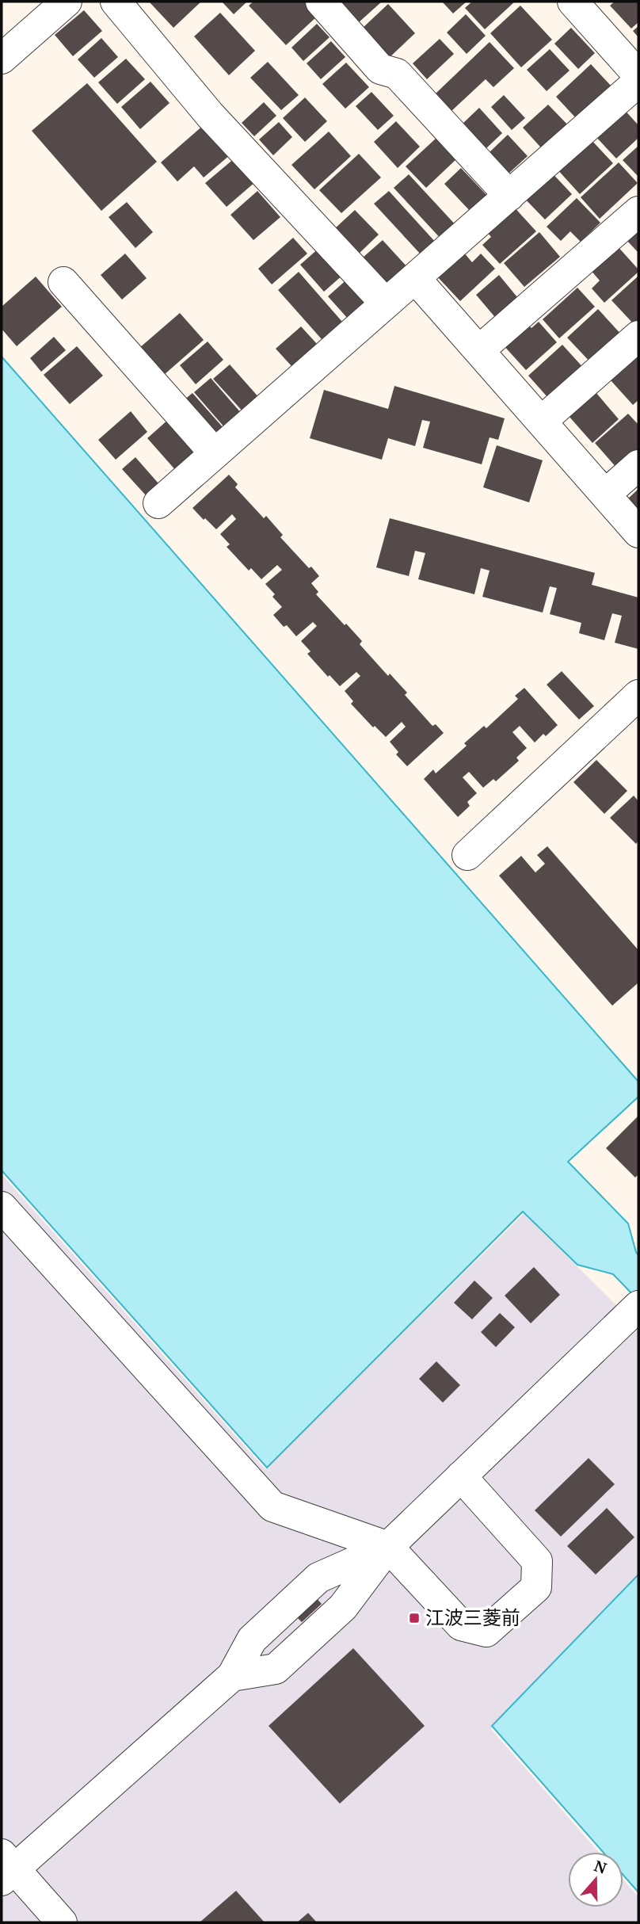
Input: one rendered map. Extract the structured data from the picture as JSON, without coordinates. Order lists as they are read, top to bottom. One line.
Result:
{"places":{"transit":["江波三菱前"]},"north":"top"}
